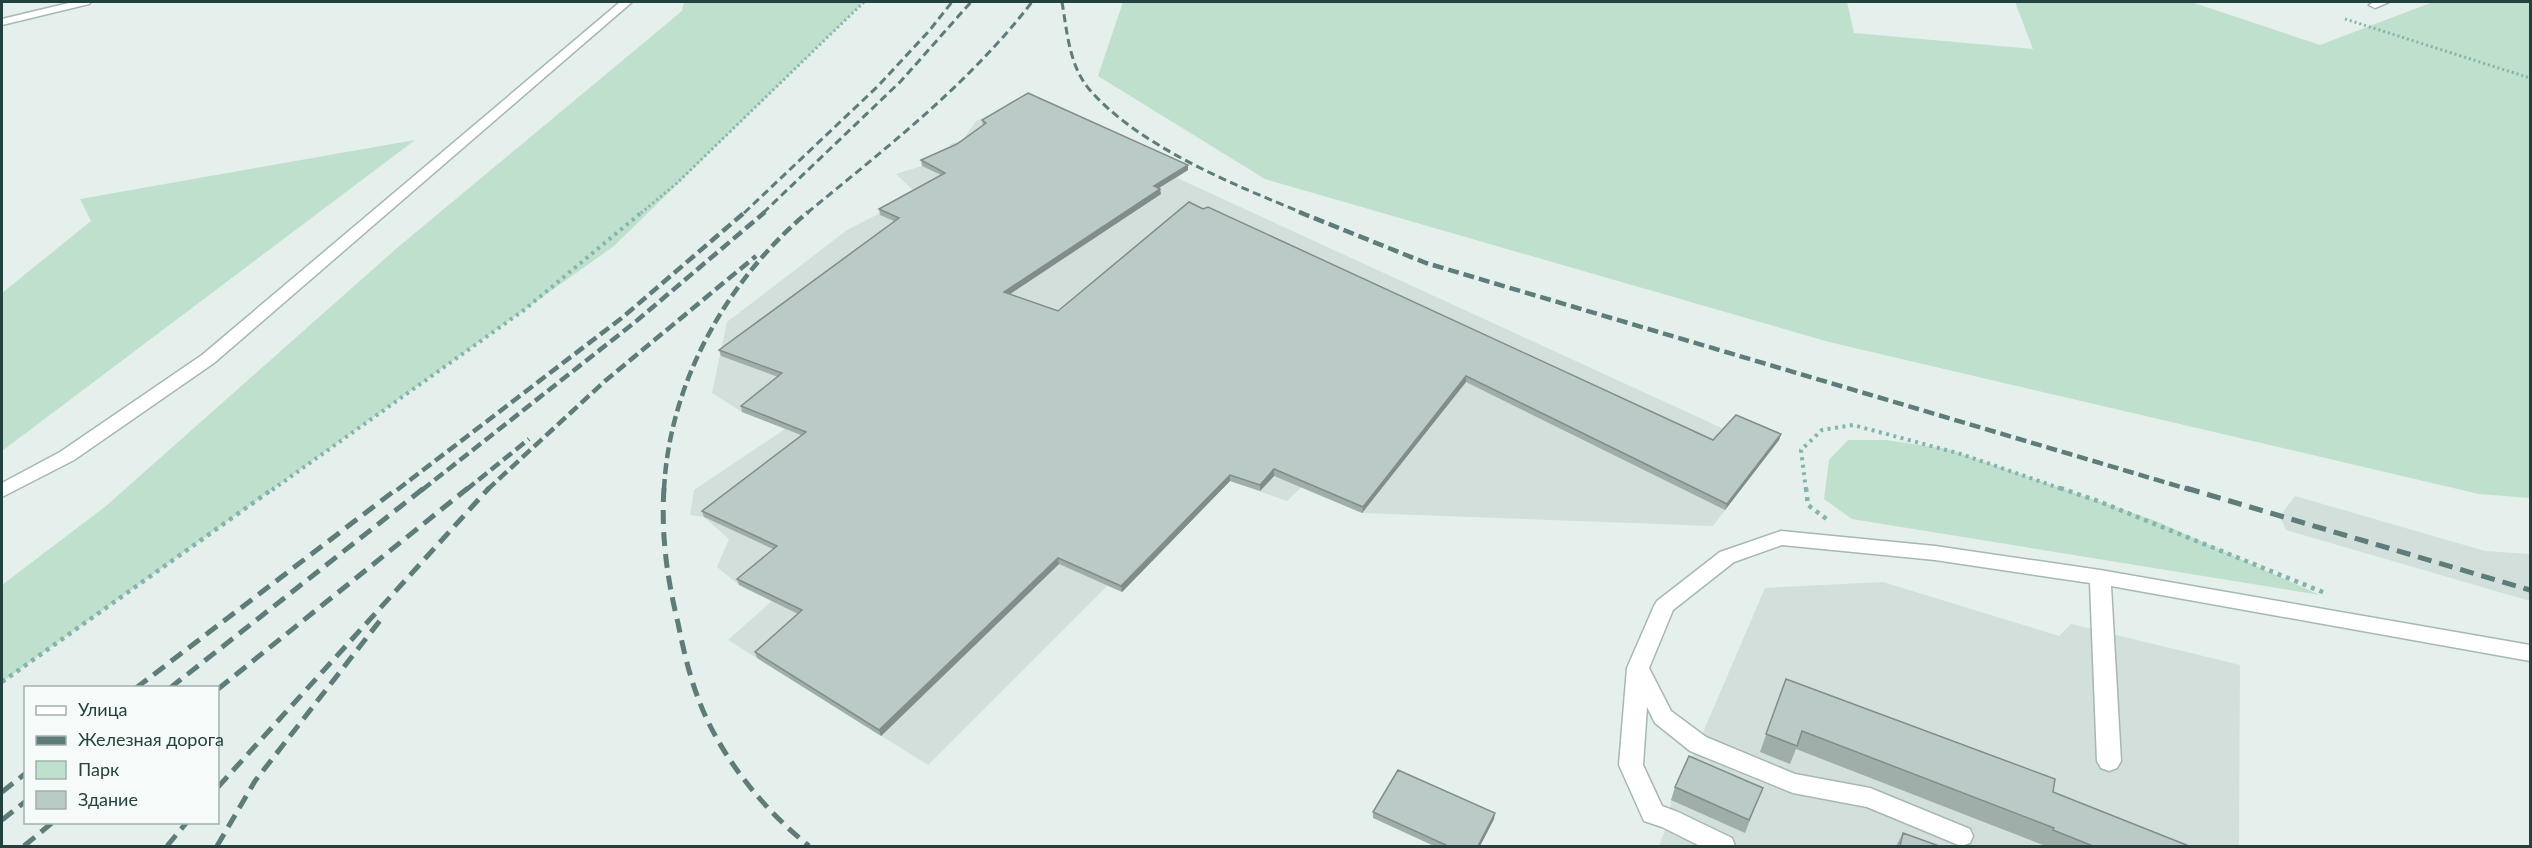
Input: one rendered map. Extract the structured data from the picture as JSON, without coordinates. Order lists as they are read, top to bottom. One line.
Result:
{"legend":["Улица","Железная дорога","Парк","Здание"]}
